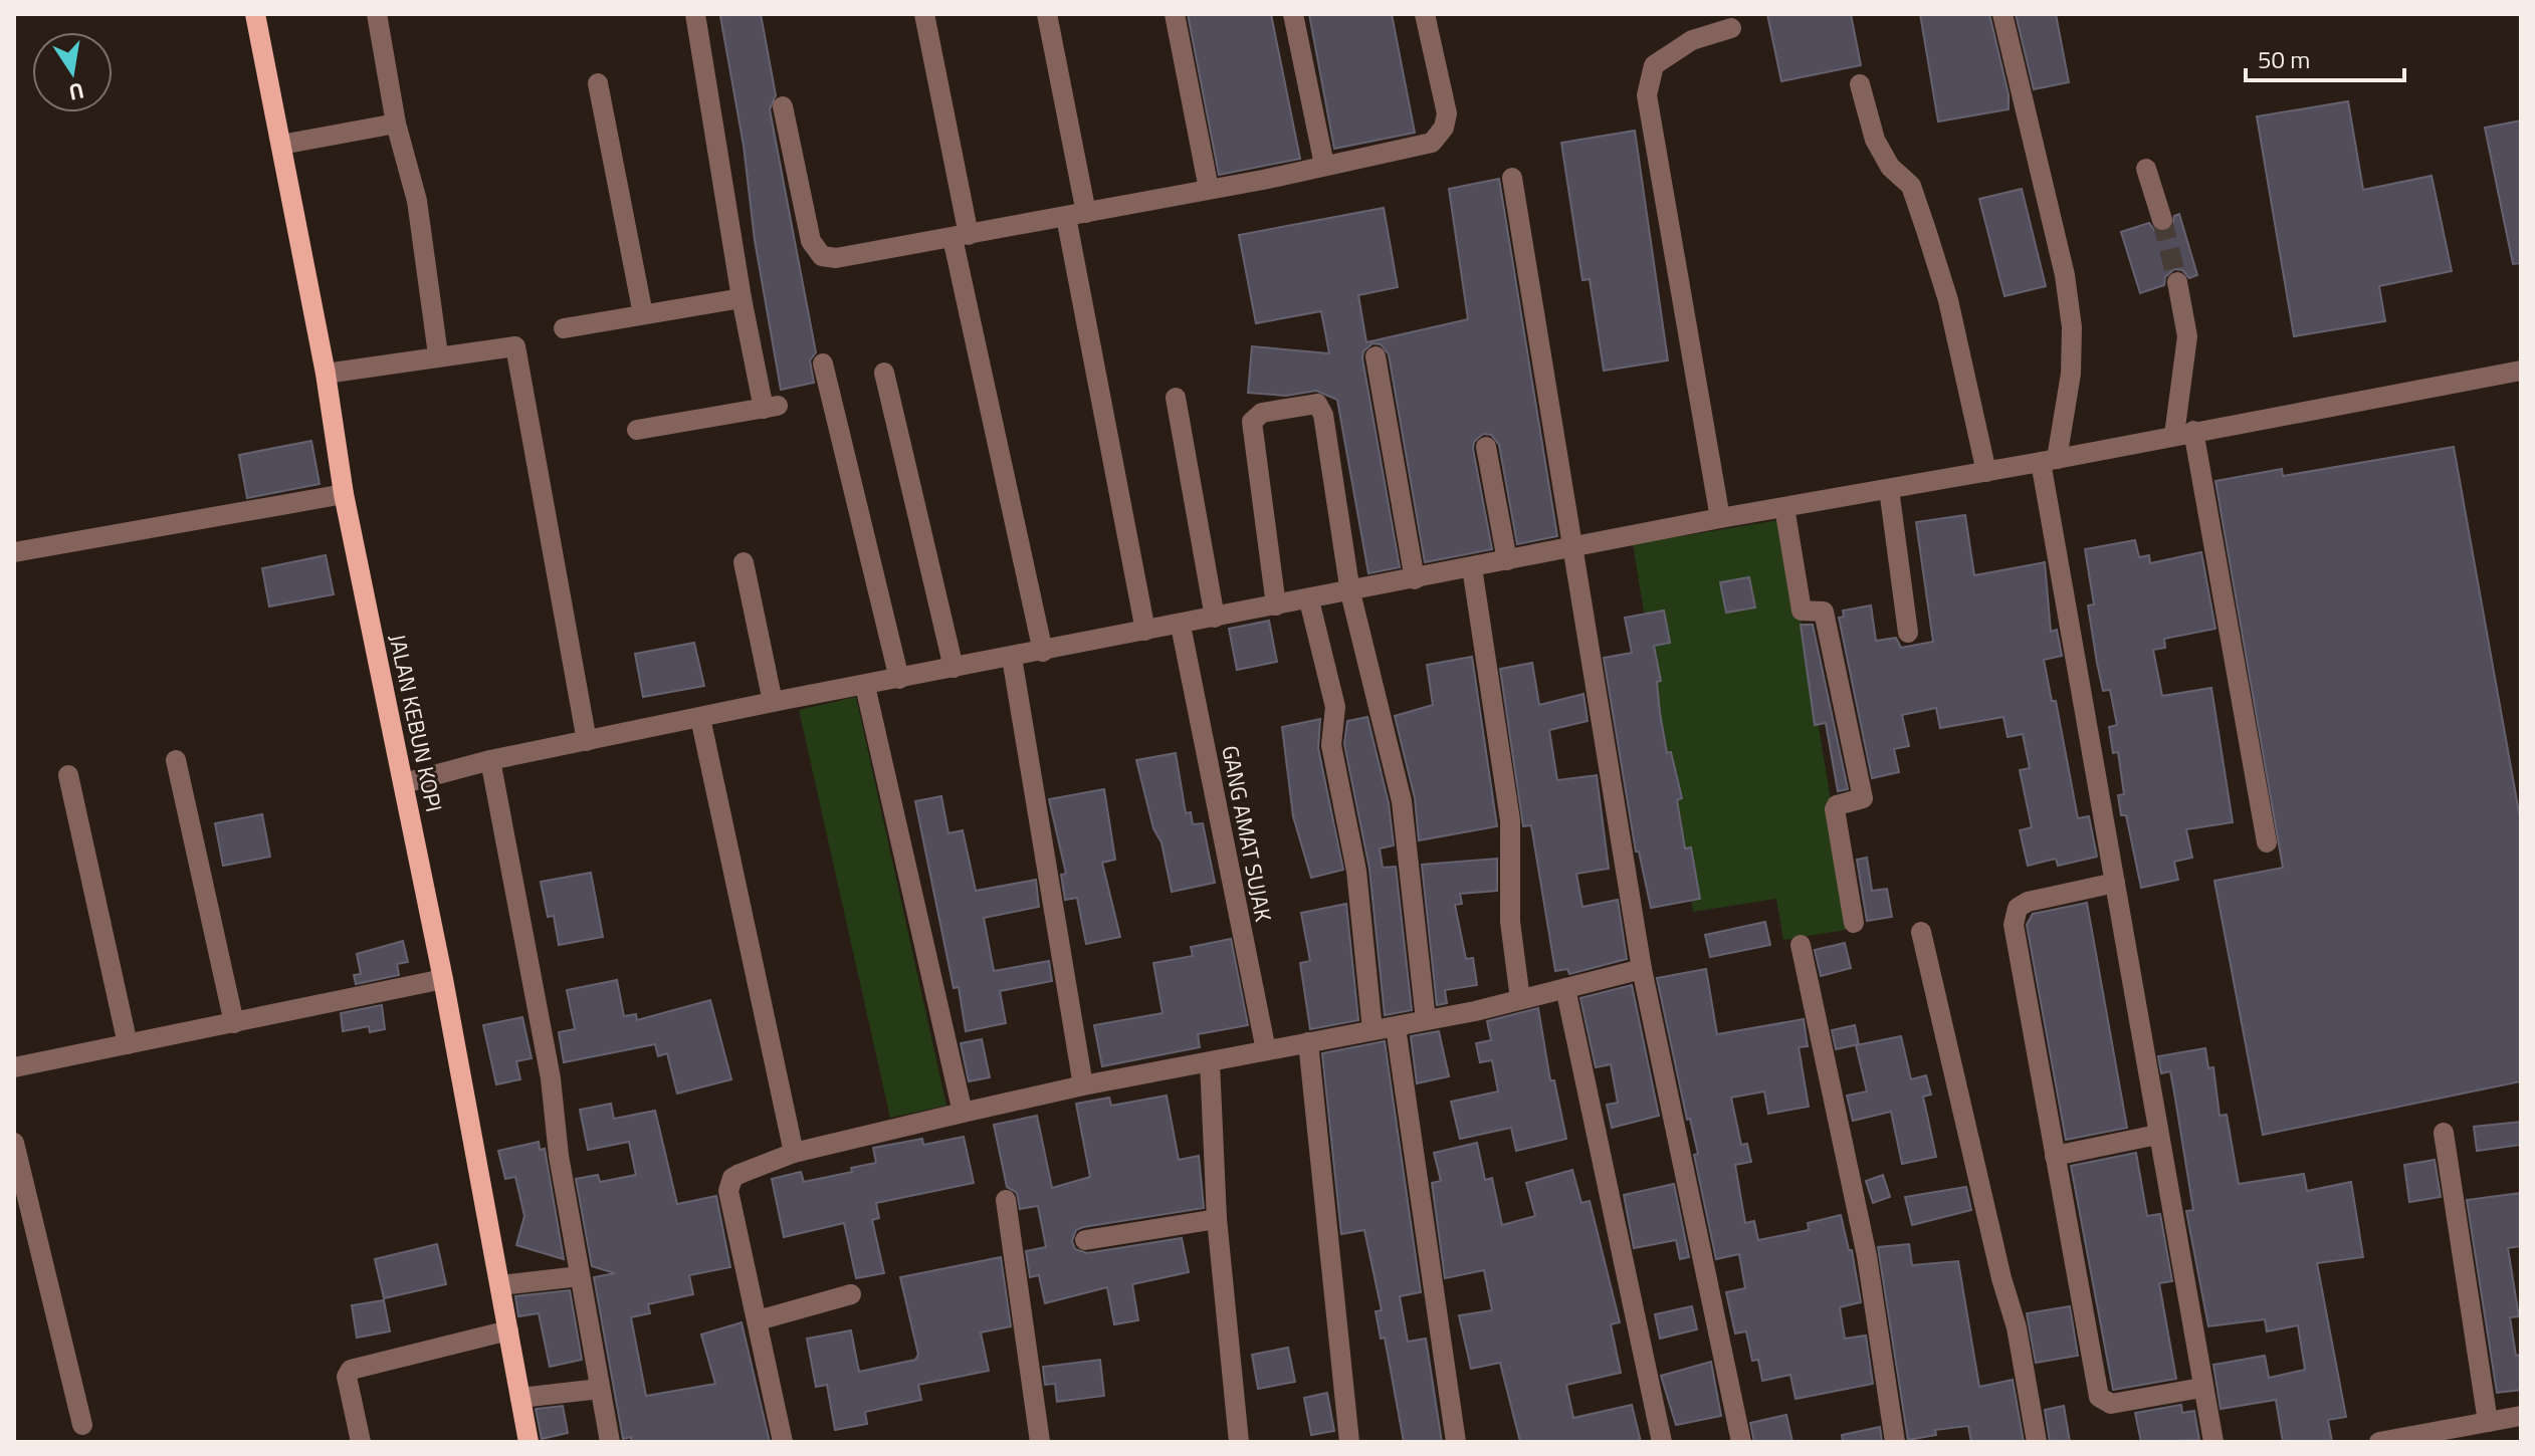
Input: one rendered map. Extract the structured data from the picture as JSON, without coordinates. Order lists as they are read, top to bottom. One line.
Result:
{"streets":{"main road":["JALAN KEBUN KOPI"],"street":["GANG AMAT SUJAK"]},"scale_bar":"50 m","north":"bottom"}
